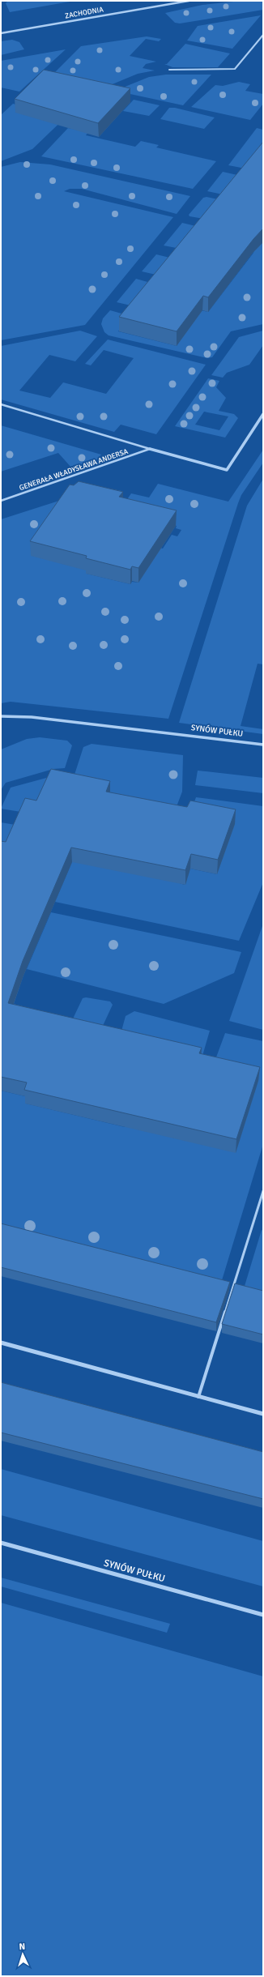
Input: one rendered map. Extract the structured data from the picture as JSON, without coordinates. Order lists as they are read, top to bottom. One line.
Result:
{"streets":{"street":["ZACHODNIA","GENERAŁA WŁADYSŁAWA ANDERSA","SYNÓW PUŁKU"]},"north":"top"}
